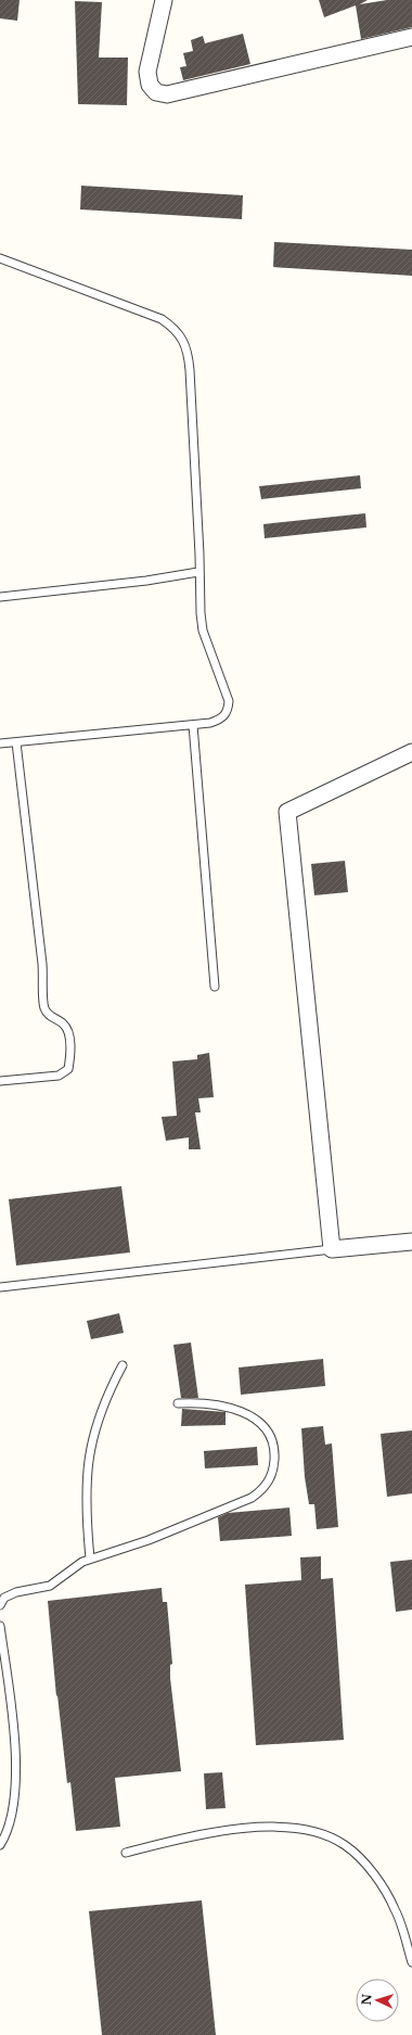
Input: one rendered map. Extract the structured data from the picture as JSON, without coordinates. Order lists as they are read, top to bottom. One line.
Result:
{"north":"left"}
